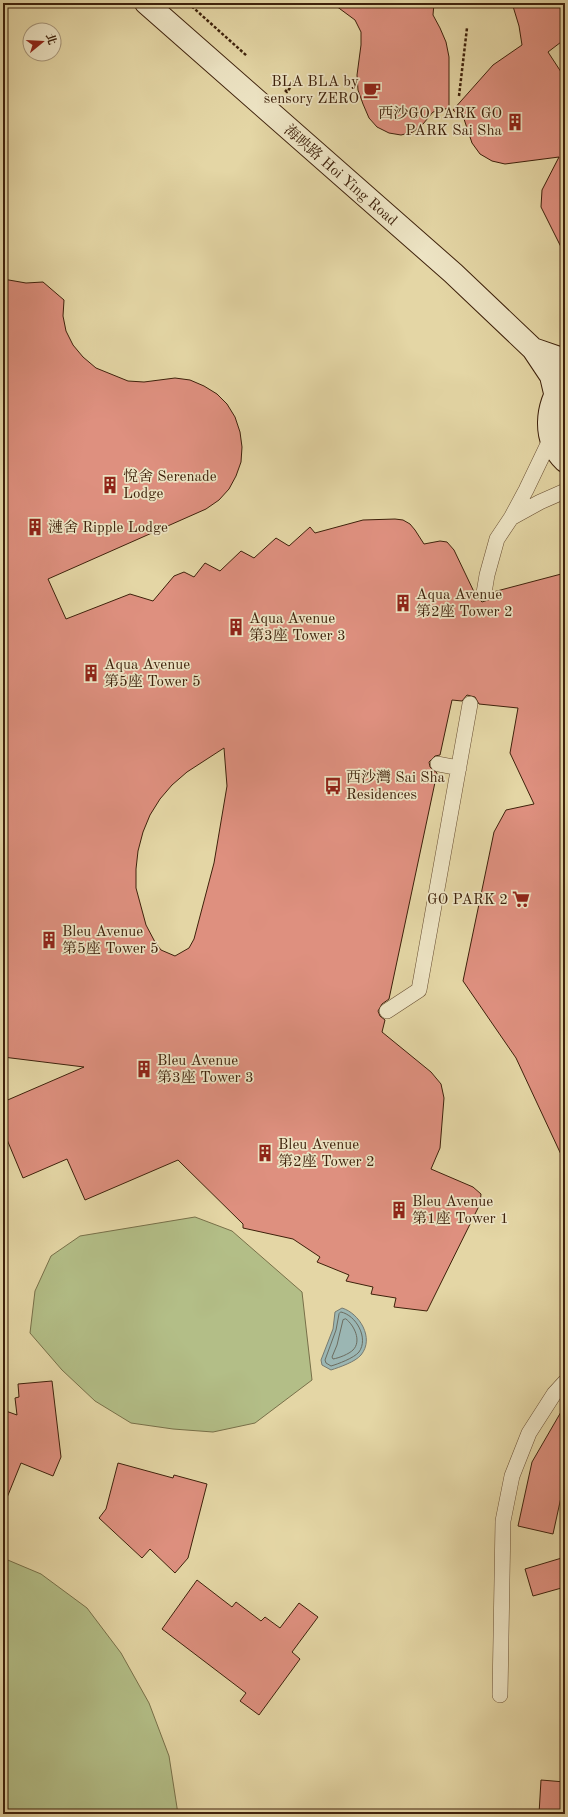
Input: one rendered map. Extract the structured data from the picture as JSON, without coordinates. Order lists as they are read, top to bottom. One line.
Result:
{"streets":{"street":["海映路 Hoi Ying Road"]},"places":{"cafe":["BLA BLA by sensory ZERO"],"building":["西沙GO PARK GO PARK Sai Sha","悅舍 Serenade Lodge","漣舍 Ripple Lodge","Aqua Avenue 第2座 Tower 2","Aqua Avenue 第3座 Tower 3","Aqua Avenue 第5座 Tower 5","Bleu Avenue 第5座 Tower 5","Bleu Avenue 第3座 Tower 3","Bleu Avenue 第2座 Tower 2","Bleu Avenue 第1座 Tower 1"],"bus stop":["西沙灣 Sai Sha Residences"],"supermarket":["GO PARK 2"]},"north":"right"}
